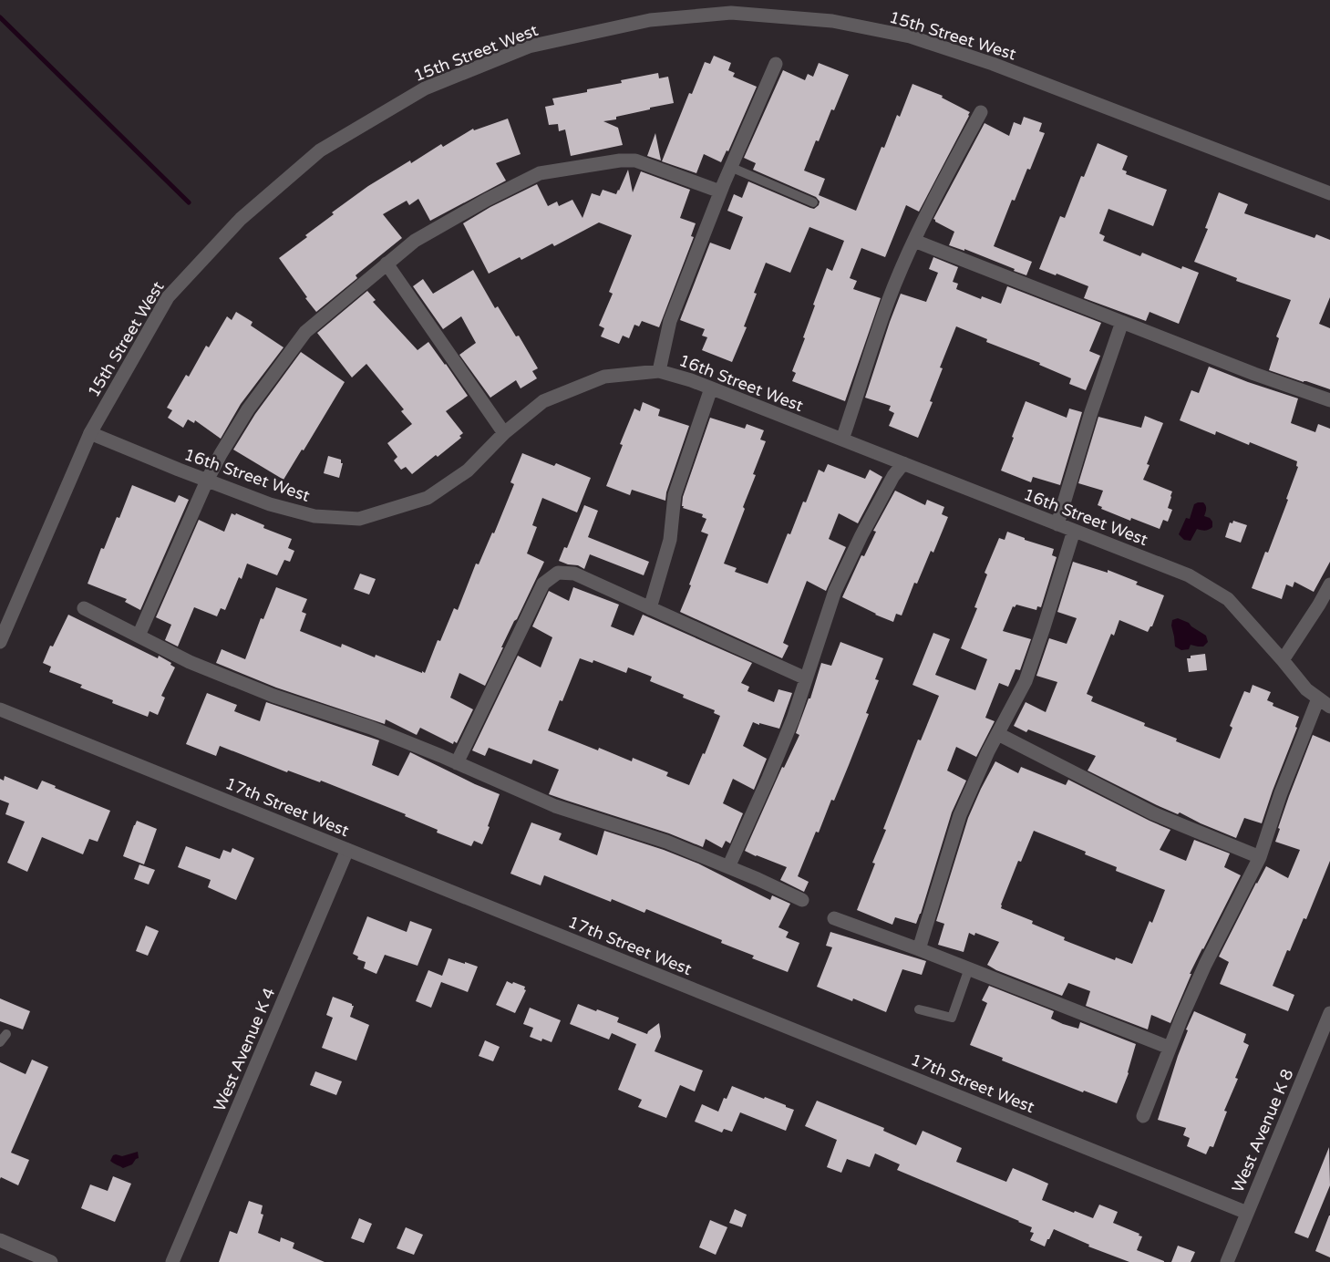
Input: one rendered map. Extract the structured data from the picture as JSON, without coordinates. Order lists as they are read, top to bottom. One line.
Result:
{"streets":{"street":["15th Street West","16th Street West","17th Street West","West Avenue K 4","West Avenue K 8"]},"crossings":[["15th Street West","16th Street West"],["17th Street West","West Avenue K 4"],["17th Street West","West Avenue K 8"]]}
